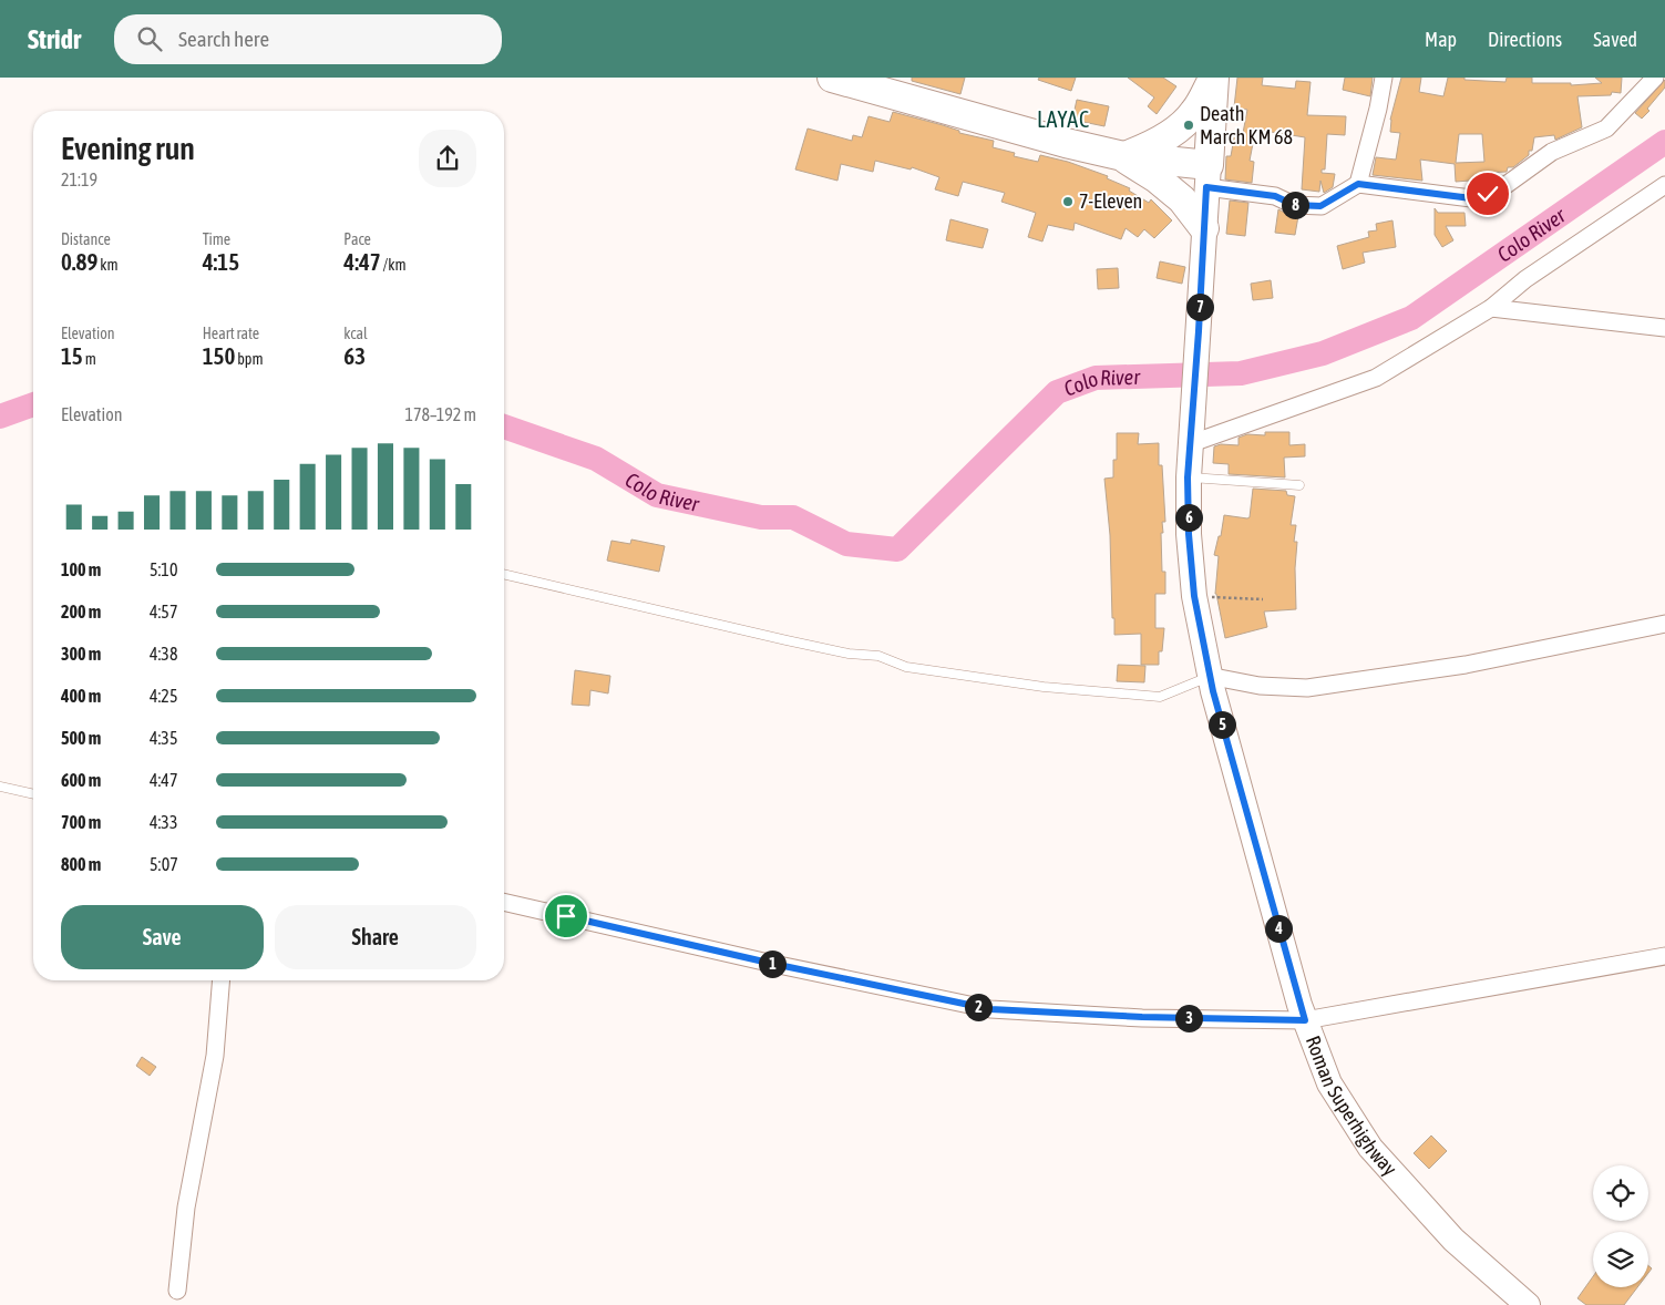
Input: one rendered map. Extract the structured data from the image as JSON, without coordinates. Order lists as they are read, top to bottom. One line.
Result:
{"streets":{"main road":["Roman Superhighway"]},"districts":["LAYAC"],"water":["Colo River"],"places":["Death March KM 68","7-Eleven"],"page":{"header":"Stridr","search":"Search here","nav":["Map","Directions","Saved"],"heading":["Evening run","21:19"],"pins":["8","7","6","5","4","1","2","3"],"stats":[["Distance","0.89 km"],["Time","4:15"],["Pace","4:47 /km"],["Elevation","15 m"],["Heart rate","150 bpm"],["kcal","63"]],"chart":["Elevation","178–192 m"],"list":[{"name":"100 m","note":"5:10"},{"name":"200 m","note":"4:57"},{"name":"300 m","note":"4:38"},{"name":"400 m","note":"4:25"},{"name":"500 m","note":"4:35"},{"name":"600 m","note":"4:47"},{"name":"700 m","note":"4:33"},{"name":"800 m","note":"5:07"}],"buttons":["Save","Share"]}}
